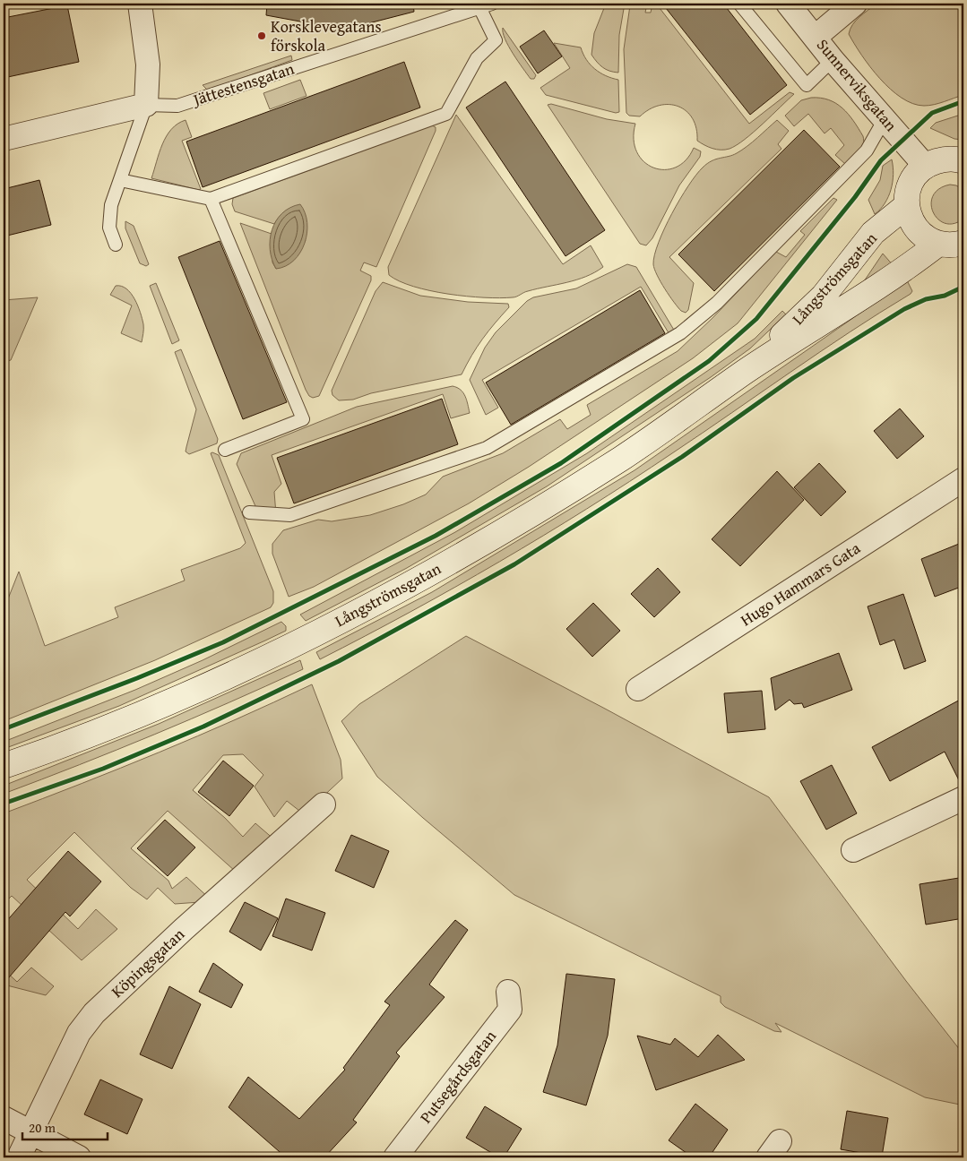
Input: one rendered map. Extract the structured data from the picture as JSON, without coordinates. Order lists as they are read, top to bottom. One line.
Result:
{"streets":{"street":["Jättestensgatan","Sunnerviksgatan","Långströmsgatan","Hugo Hammars Gata","Köpingsgatan","Putsegårdsgatan"]},"places":["Korsklevegatans förskola"],"scale_bar":"20 m"}
